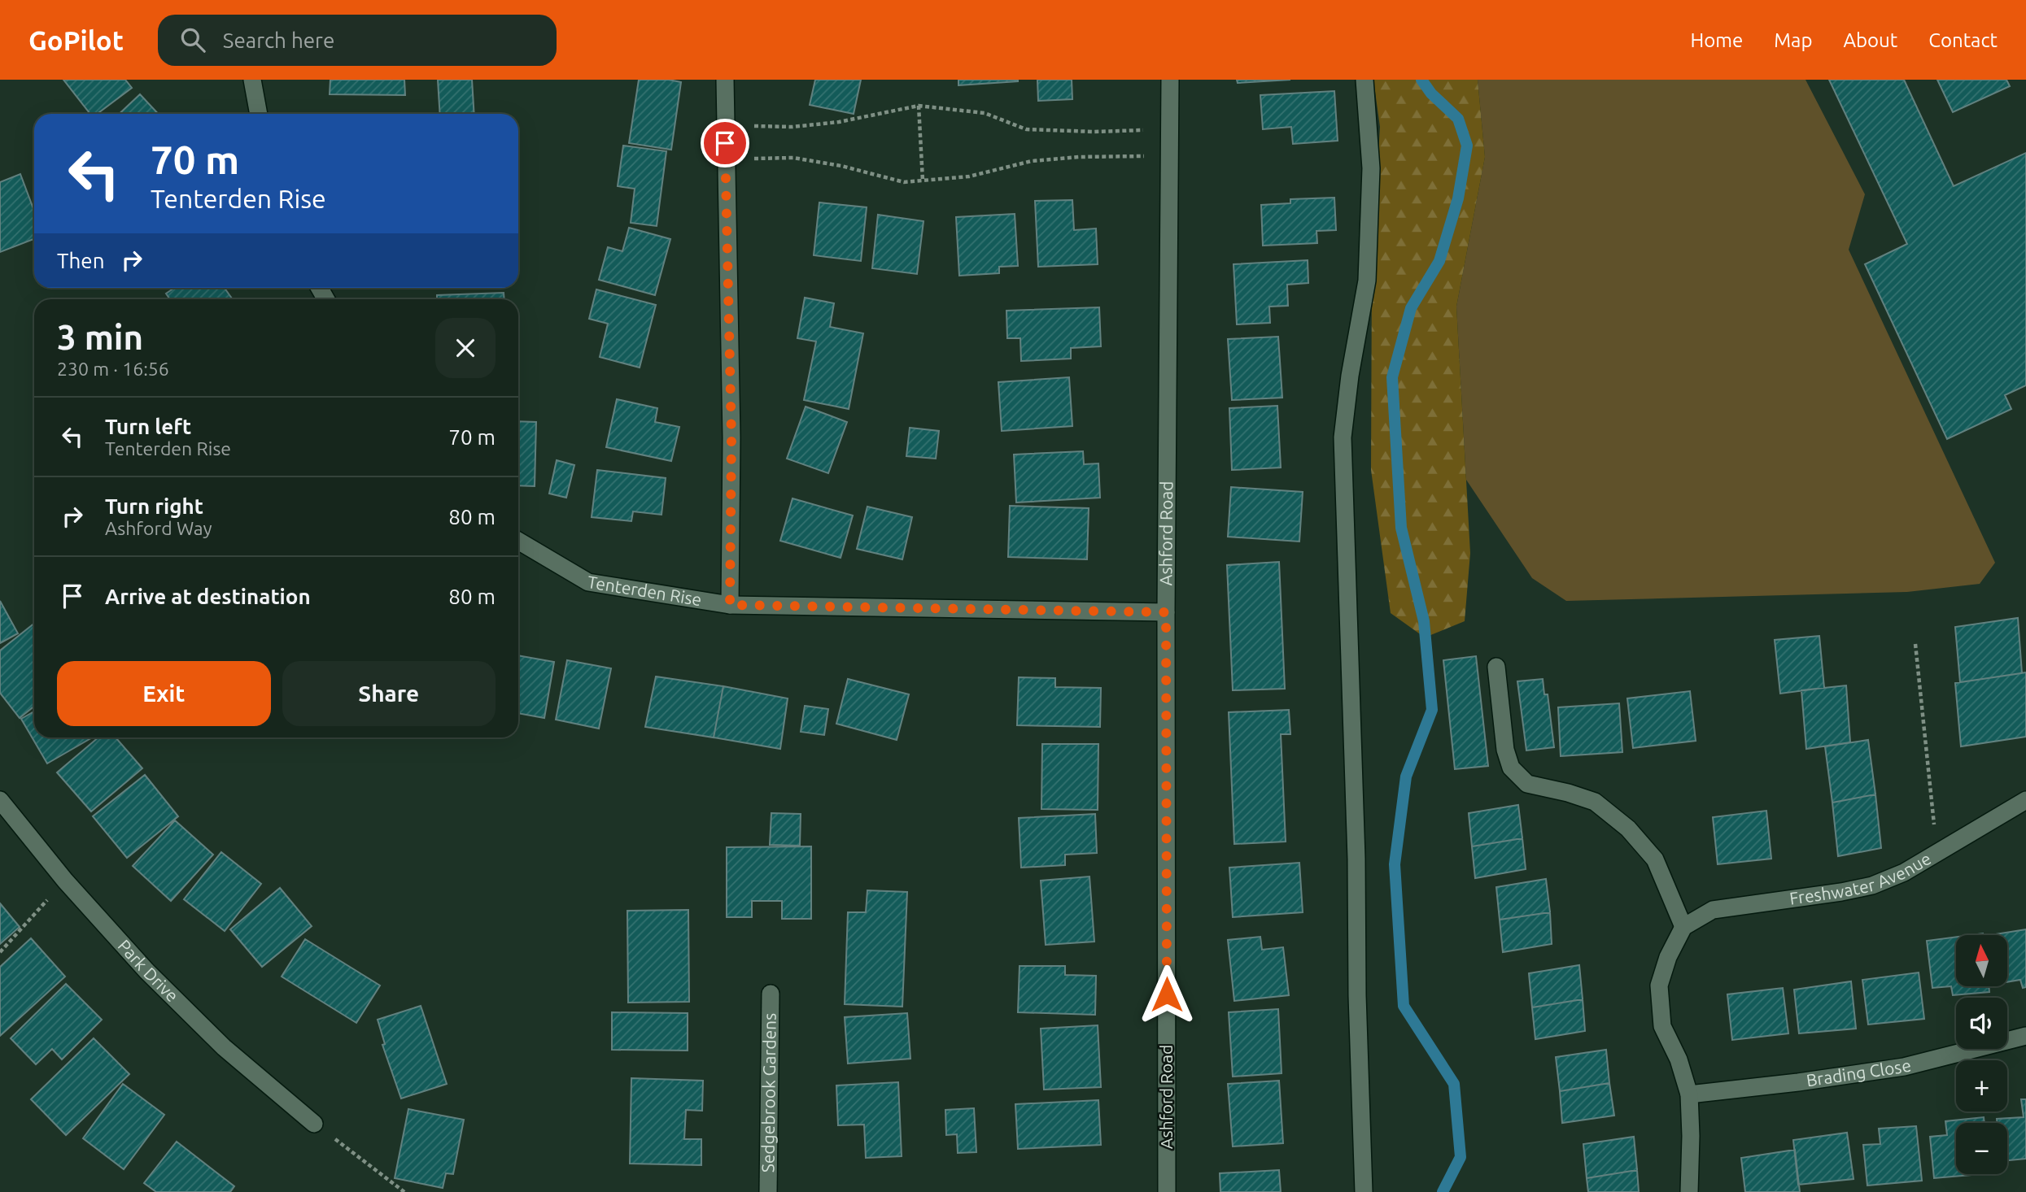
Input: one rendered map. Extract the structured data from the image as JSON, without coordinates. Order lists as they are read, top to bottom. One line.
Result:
{"streets":{"street":["Ashford Road","Tenterden Rise","Freshwater Avenue","Park Drive","Brading Close","Sedgebrook Gardens"]},"crossings":[["Ashford Road","Tenterden Rise"]],"north":"top","page":{"header":"GoPilot","search":"Search here","nav":["Home","Map","About","Contact"],"turn":["70 m","Tenterden Rise"],"then":"Then","heading":["3 min","230 m · 16:56"],"list":[{"name":"Turn left","note":"Tenterden Rise","value":"70 m"},{"name":"Turn right","note":"Ashford Way","value":"80 m"},{"name":"Arrive at destination","value":"80 m"}],"buttons":["Exit","Share"],"map_buttons":["+","−"]}}
